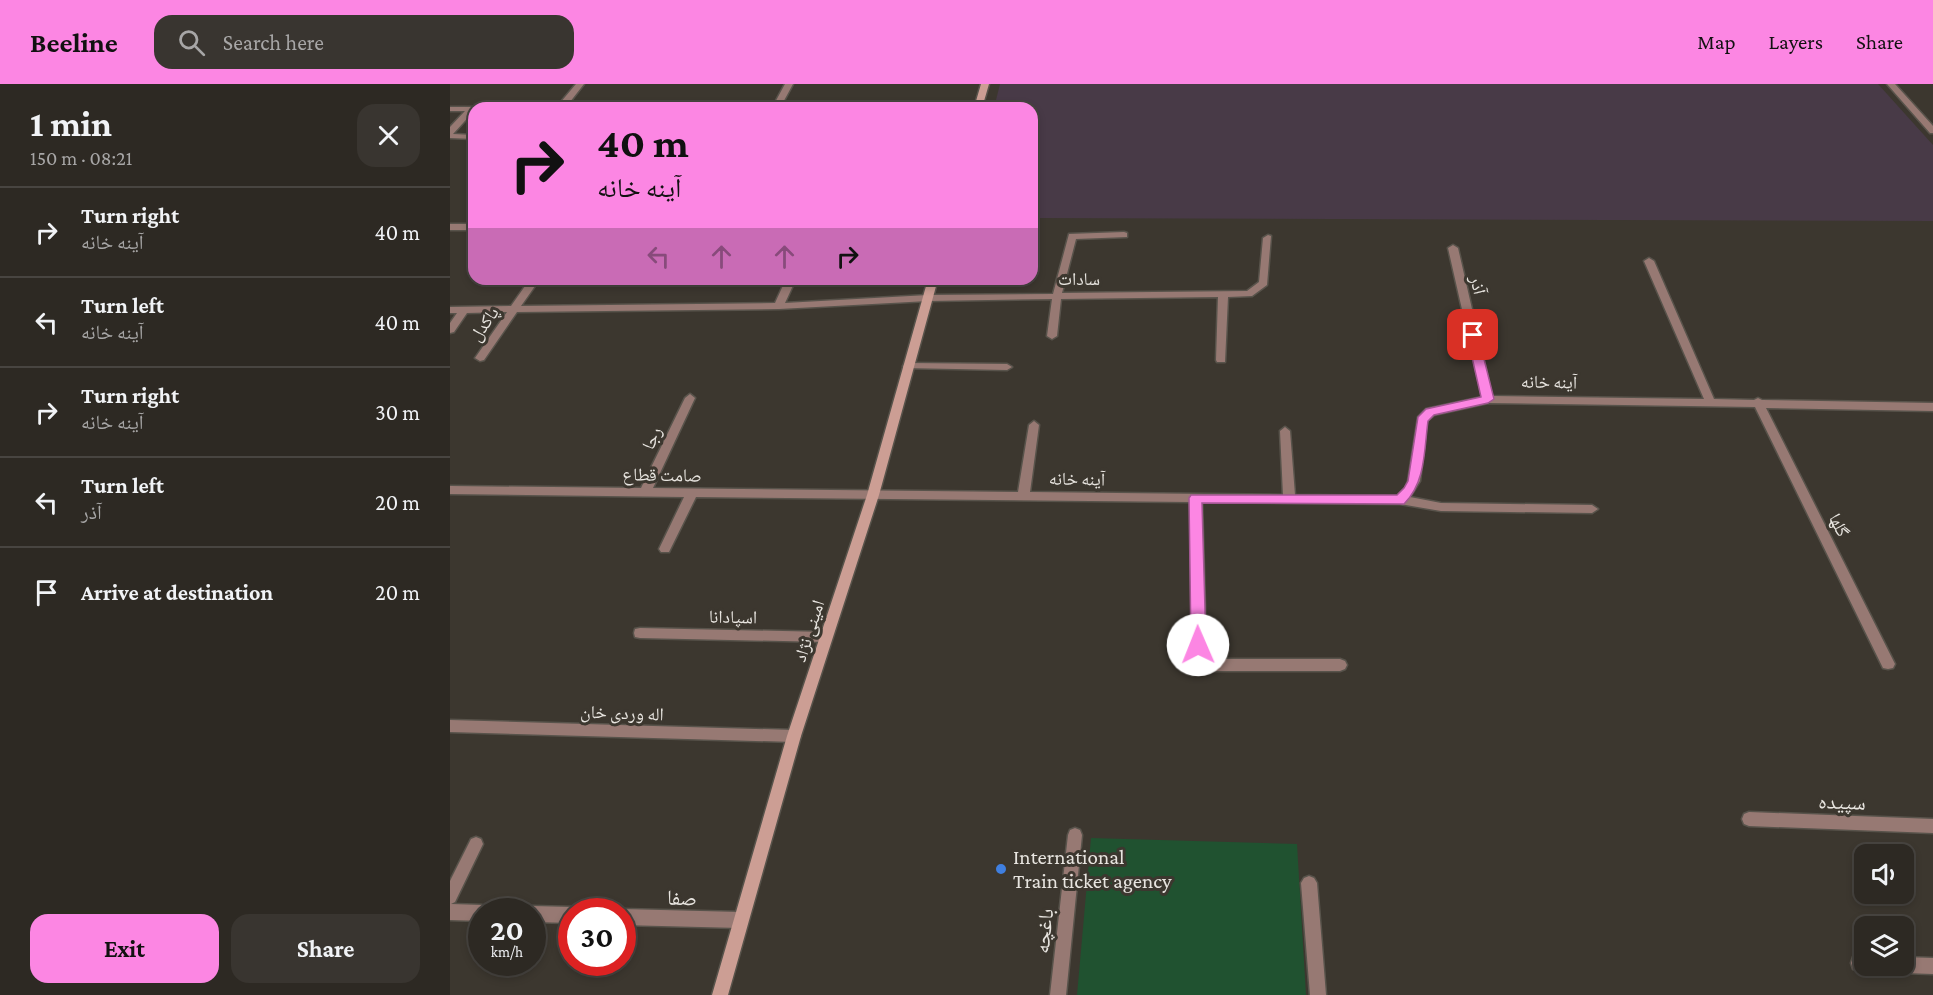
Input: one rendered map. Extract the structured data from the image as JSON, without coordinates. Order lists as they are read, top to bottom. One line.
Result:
{"streets":{"street":["سادات","آذر","پاکدل","آینه خانه","رجا","صامت قطاع","گلها","اسپادانا","امینی نژاد","اله وردی خان","سپیده","صفا","باغچه"]},"crossings":[["سادات","پاکدل"],["سادات","امینی نژاد"],["آذر","آینه خانه"],["آینه خانه","صامت قطاع"],["آینه خانه","گلها"],["آینه خانه","امینی نژاد"],["رجا","صامت قطاع"],["صامت قطاع","امینی نژاد"],["اسپادانا","امینی نژاد"],["امینی نژاد","اله وردی خان"],["امینی نژاد","صفا"]],"places":["International Train ticket agency"],"page":{"header":"Beeline","search":"Search here","nav":["Map","Layers","Share"],"heading":["1 min","150 m · 08:21"],"turn":["40 m","آینه خانه"],"list":[{"name":"Turn right","note":"آینه خانه","value":"40 m"},{"name":"Turn left","note":"آینه خانه","value":"40 m"},{"name":"Turn right","note":"آینه خانه","value":"30 m"},{"name":"Turn left","note":"آذر","value":"20 m"},{"name":"Arrive at destination","value":"20 m"}],"speed":"20 km/h","limit":"30","buttons":["Exit","Share"]}}
